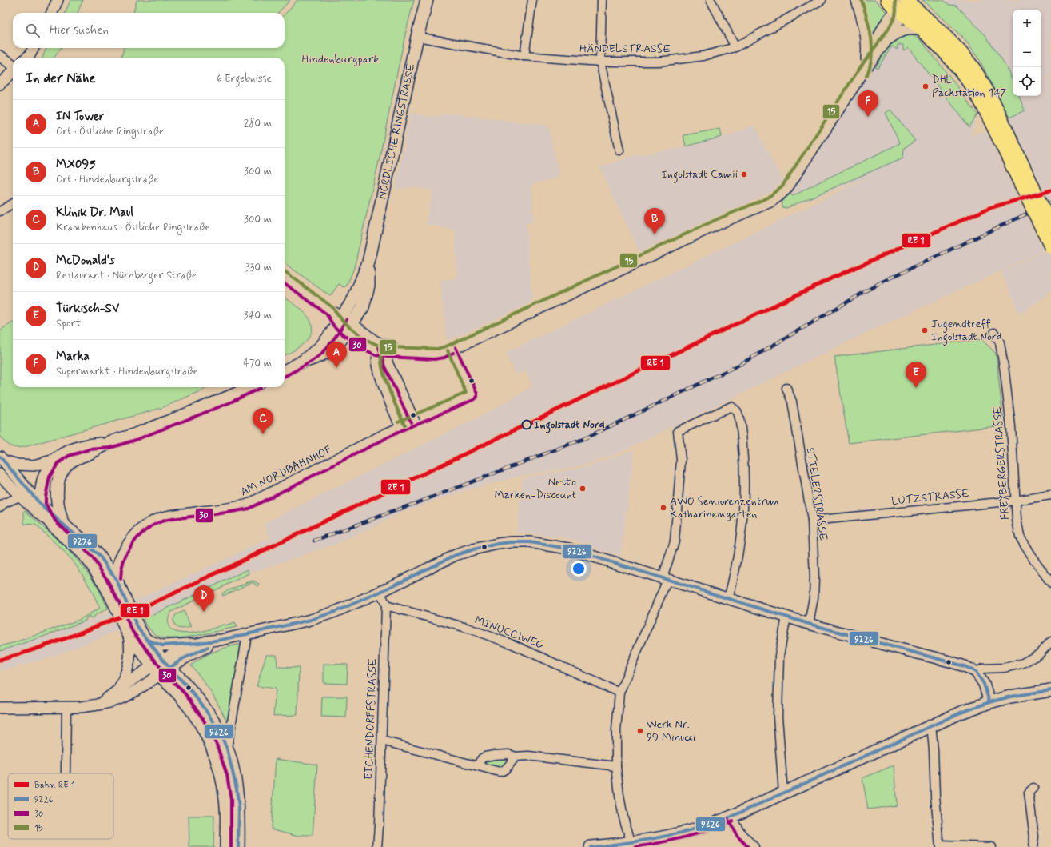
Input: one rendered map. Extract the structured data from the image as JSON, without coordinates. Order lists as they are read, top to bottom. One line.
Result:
{"streets":{"main road":["NÖRDLICHE RINGSTRASSE"],"street":["HÄNDELSTRASSE","FREYBERGERSTRASSE","AM NORDBAHNHOF","STIELERSTRASSE","LUTZSTRASSE","MINUCCIWEG","EICHENDORFFSTRASSE"]},"crossings":[["HÄNDELSTRASSE","NÖRDLICHE RINGSTRASSE"],["FREYBERGERSTRASSE","LUTZSTRASSE"],["STIELERSTRASSE","LUTZSTRASSE"],["MINUCCIWEG","EICHENDORFFSTRASSE"]],"parks":["Hindenburgpark"],"places":["DHL Packstation 147","Ingolstadt Camii","Jugendtreff Ingolstadt Nord","Ingolstadt Nord","Netto Marken-Discount","AWO Seniorenzentrum Katharinengarten","Werk Nr. 99 Minucci"],"lines":["transit line 15","transit line 30","transit line 9226"],"legend":["Bahn RE 1","9226","30","15"],"page":{"map_buttons":["+","−"],"search":"Hier suchen","heading":["In der Nähe","6 Ergebnisse"],"pins":["F","B","A","E","C","D"],"list":[{"mark":"A","name":"IN Tower","note":"Ort · Östliche Ringstraße","value":"280 m"},{"mark":"B","name":"MX095","note":"Ort · Hindenburgstraße","value":"300 m"},{"mark":"C","name":"Klinik Dr. Maul","note":"Krankenhaus · Östliche Ringstraße","value":"300 m"},{"mark":"D","name":"McDonald's","note":"Restaurant · Nürnberger Straße","value":"330 m"},{"mark":"E","name":"Türkisch-SV","note":"Sport","value":"340 m"},{"mark":"F","name":"Marka","note":"Supermarkt · Hindenburgstraße","value":"470 m"}]}}
